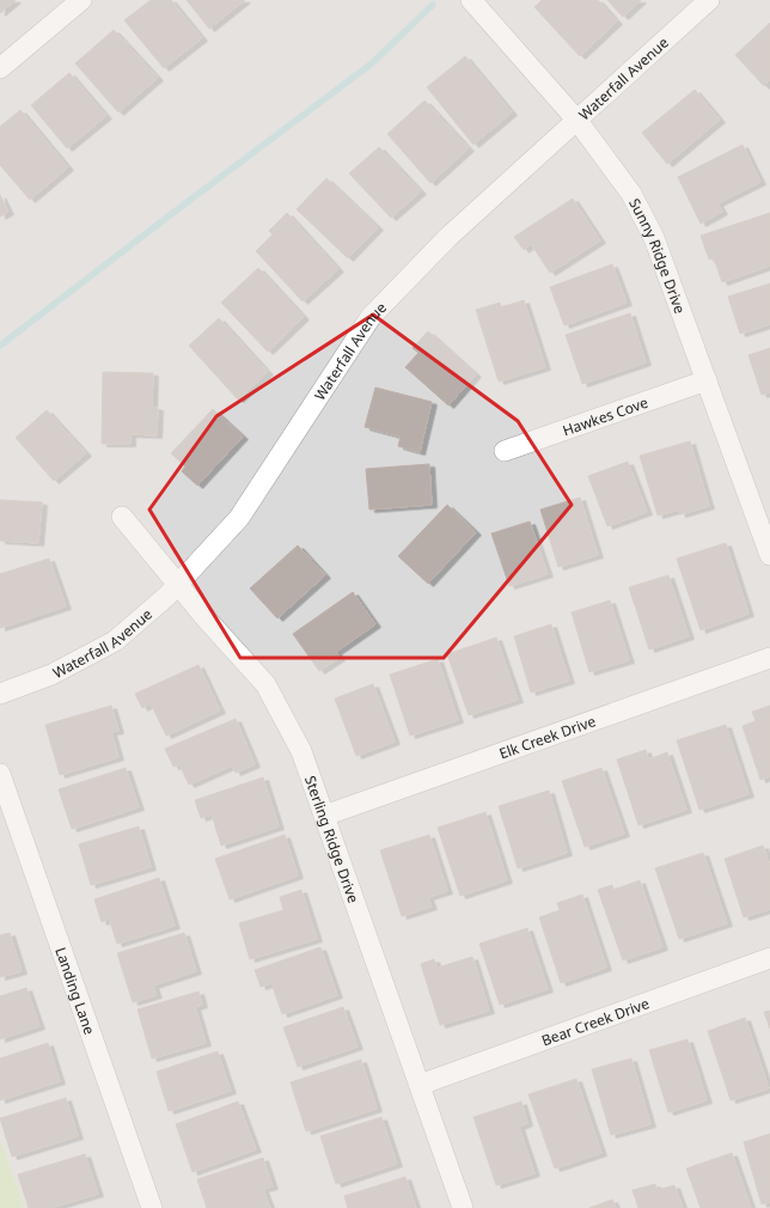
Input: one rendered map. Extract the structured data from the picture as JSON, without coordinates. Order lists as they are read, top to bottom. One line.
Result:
{"streets":{"street":["Waterfall Avenue","Sunny Ridge Drive","Hawkes Cove","Elk Creek Drive","Sterling Ridge Drive","Landing Lane","Bear Creek Drive"]},"crossings":[["Waterfall Avenue","Sunny Ridge Drive"],["Waterfall Avenue","Sterling Ridge Drive"],["Sunny Ridge Drive","Hawkes Cove"],["Elk Creek Drive","Sterling Ridge Drive"],["Sterling Ridge Drive","Bear Creek Drive"]]}
